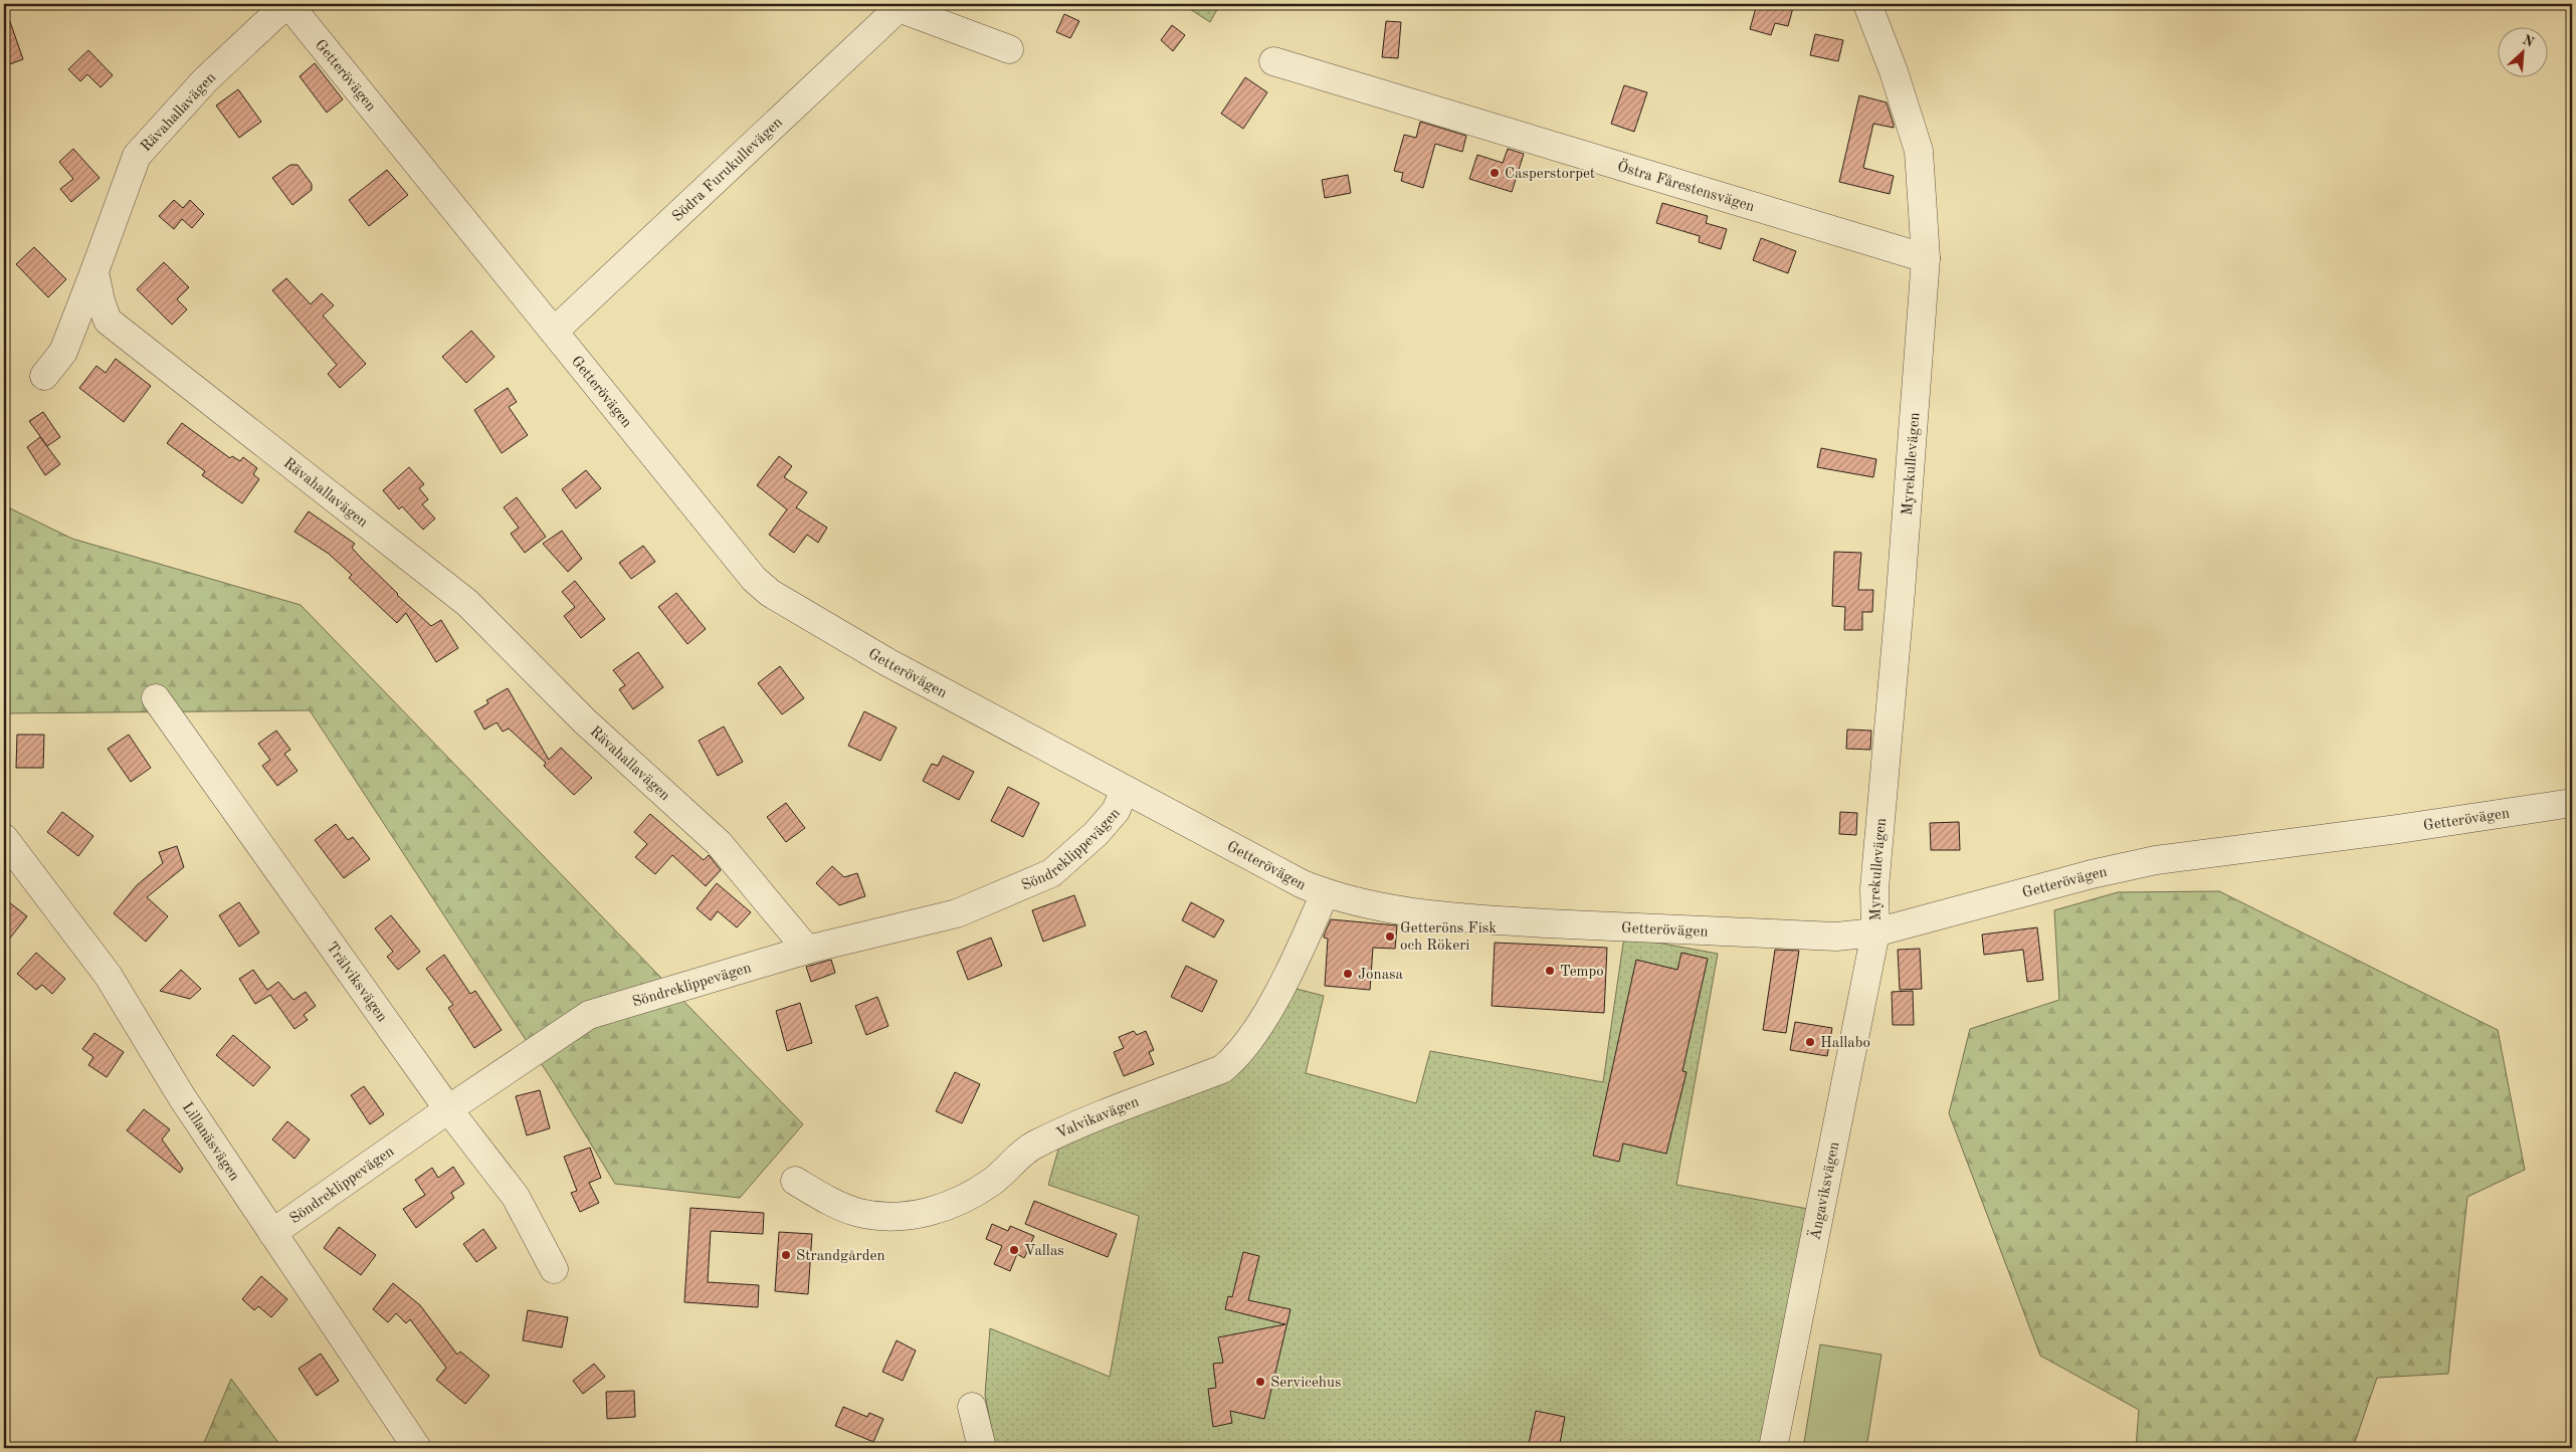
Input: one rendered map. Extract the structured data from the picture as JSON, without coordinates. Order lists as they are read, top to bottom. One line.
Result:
{"streets":{"street":["Getterövägen","Rävahallavägen","Södra Furukullevägen","Östra Fårestensvägen","Myrekullevägen","Söndreklippevägen","Trälviksvägen","Valvikavägen","Lillanäsvägen","Ängaviksvägen"]},"crossings":[["Getterövägen","Rävahallavägen"],["Getterövägen","Södra Furukullevägen"],["Getterövägen","Myrekullevägen"],["Getterövägen","Söndreklippevägen"],["Getterövägen","Valvikavägen"],["Getterövägen","Ängaviksvägen"],["Rävahallavägen","Söndreklippevägen"],["Östra Fårestensvägen","Myrekullevägen"],["Myrekullevägen","Ängaviksvägen"],["Söndreklippevägen","Trälviksvägen"],["Söndreklippevägen","Lillanäsvägen"]],"places":["Casperstorpet","Getteröns Fisk och Rökeri","Tempo","Jonasa","Hallabo","Vallas","Strandgården","Servicehus"],"north":"top right"}
